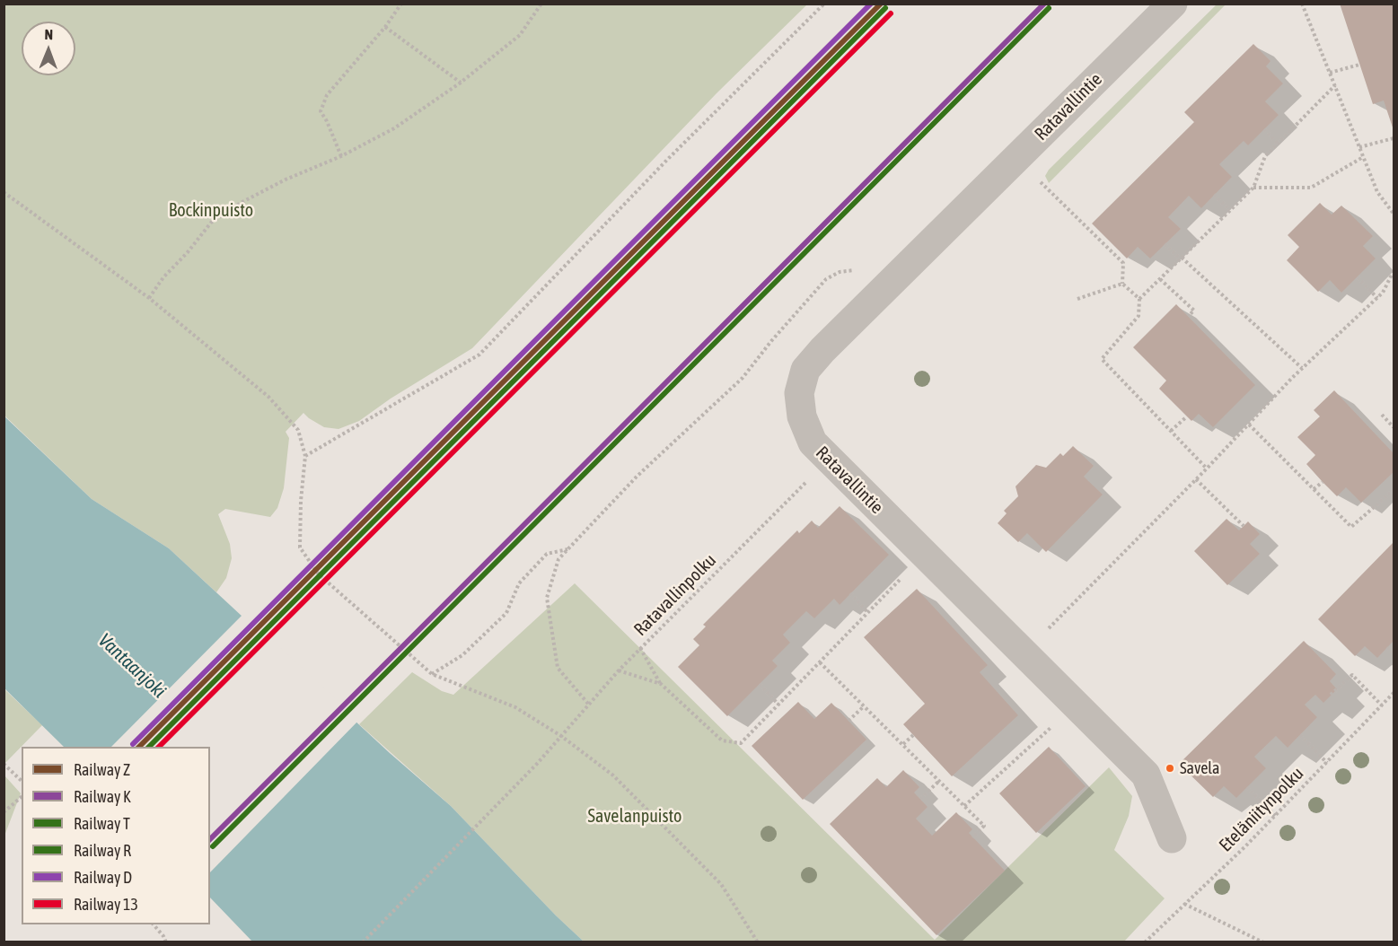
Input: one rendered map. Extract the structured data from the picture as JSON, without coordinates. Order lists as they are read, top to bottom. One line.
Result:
{"streets":{"street":["Ratavallintie"],"path":["Ratavallinpolku","Eteläniitynpolku"]},"water":["Vantaanjoki"],"parks":["Bockinpuisto","Savelanpuisto"],"places":["Savela"],"lines":["rail line Z","rail line K","rail line D","rail line T","rail line R","rail line 13"],"legend":["Railway Z","Railway K","Railway T","Railway R","Railway D","Railway 13"],"north":"top"}
